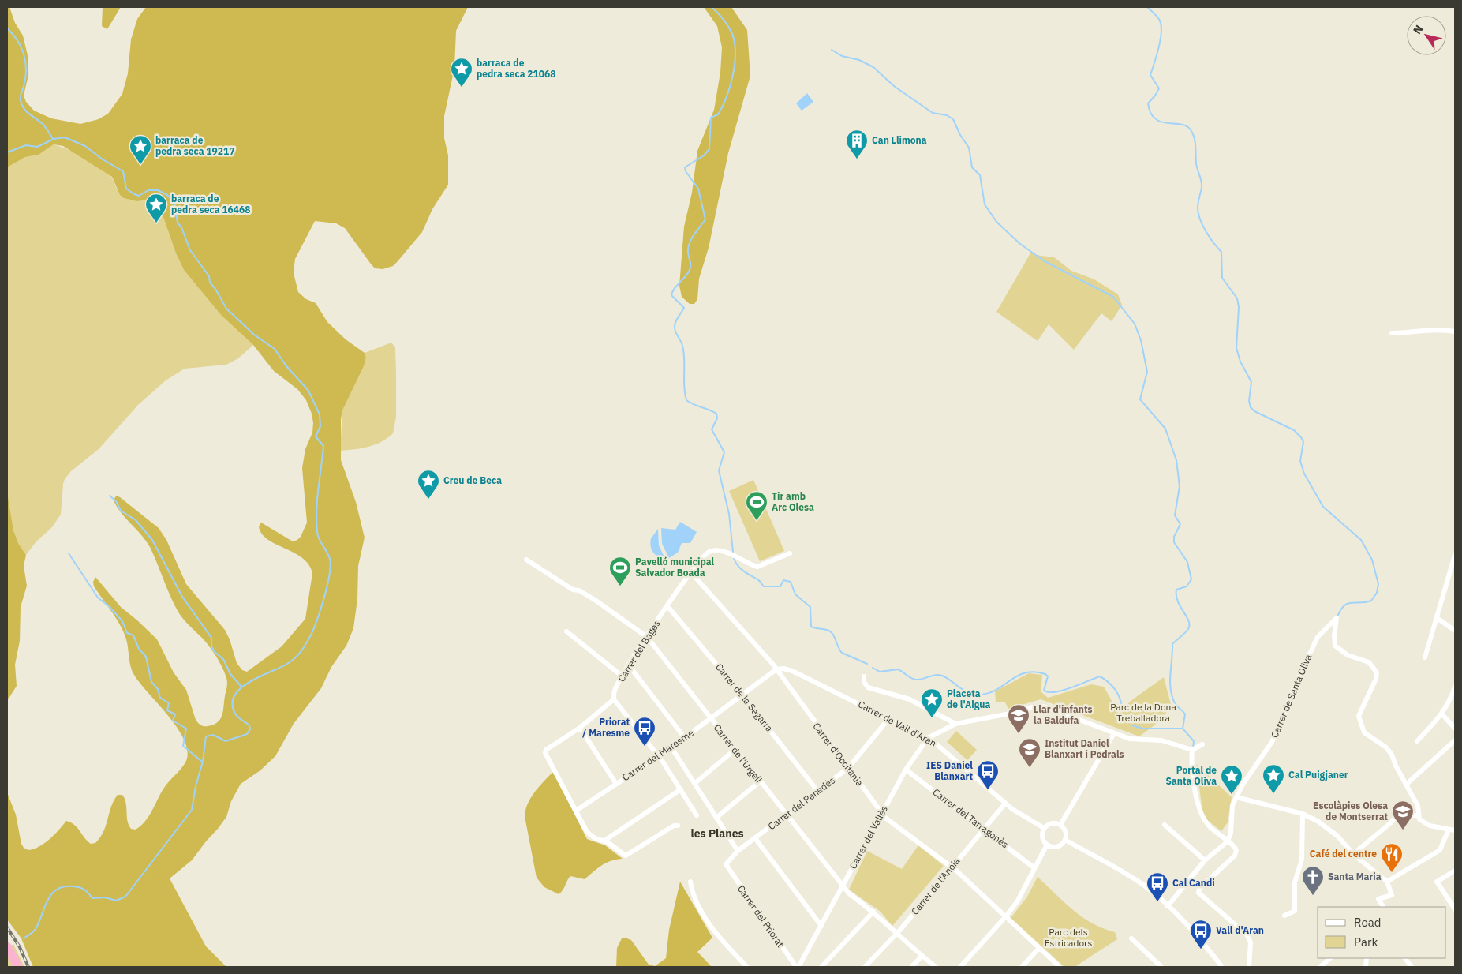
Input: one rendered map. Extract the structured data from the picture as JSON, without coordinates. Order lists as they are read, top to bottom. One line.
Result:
{"streets":{"street":["Carrer del Bages","Carrer de Santa Oliva","Carrer de la Segarra","Carrer de Vall d'Aran","Carrer de l'Urgell","Carrer d'Occitània","Carrer del Maresme","Carrer del Penedès","Carrer del Tarragonès","Carrer del Vallès","Carrer de l'Anoia","Carrer del Priorat"]},"crossings":[["Carrer del Bages","Carrer de la Segarra"],["Carrer del Bages","Carrer de l'Urgell"],["Carrer del Bages","Carrer d'Occitània"],["Carrer de la Segarra","Carrer del Maresme"],["Carrer de la Segarra","Carrer del Penedès"],["Carrer de Vall d'Aran","Carrer d'Occitània"],["Carrer de Vall d'Aran","Carrer del Maresme"],["Carrer de Vall d'Aran","Carrer del Penedès"],["Carrer de Vall d'Aran","Carrer del Vallès"],["Carrer de Vall d'Aran","Carrer de l'Anoia"],["Carrer de l'Urgell","Carrer del Maresme"],["Carrer de l'Urgell","Carrer del Penedès"],["Carrer de l'Urgell","Carrer del Vallès"],["Carrer de l'Urgell","Carrer de l'Anoia"],["Carrer d'Occitània","Carrer del Maresme"],["Carrer d'Occitània","Carrer del Penedès"],["Carrer d'Occitània","Carrer del Vallès"],["Carrer d'Occitània","Carrer de l'Anoia"],["Carrer del Penedès","Carrer del Priorat"],["Carrer del Tarragonès","Carrer del Vallès"],["Carrer del Tarragonès","Carrer de l'Anoia"],["Carrer del Vallès","Carrer del Priorat"]],"districts":["les Planes"],"parks":["Parc de la Dona Treballadora","Parc dels Estricadors"],"places":{"place":["barraca de pedra seca 21068","barraca de pedra seca 19217","barraca de pedra seca 16468","Creu de Beca","Placeta de l'Aigua","Cal Puigjaner","Portal de Santa Oliva"],"building":["Can Llimona"],"sports":["Tir amb Arc Olesa","Pavelló municipal Salvador Boada"],"school or university":["Llar d'infants la Baldufa","Institut Daniel Blanxart i Pedrals","Escolàpies Olesa de Montserrat"],"bus stop":["Priorat / Maresme","IES Daniel Blanxart","Cal Candi","Vall d'Aran"],"restaurant":["Café del centre"],"church":["Santa Maria"]},"legend":["Road","Park"],"north":"top left"}
